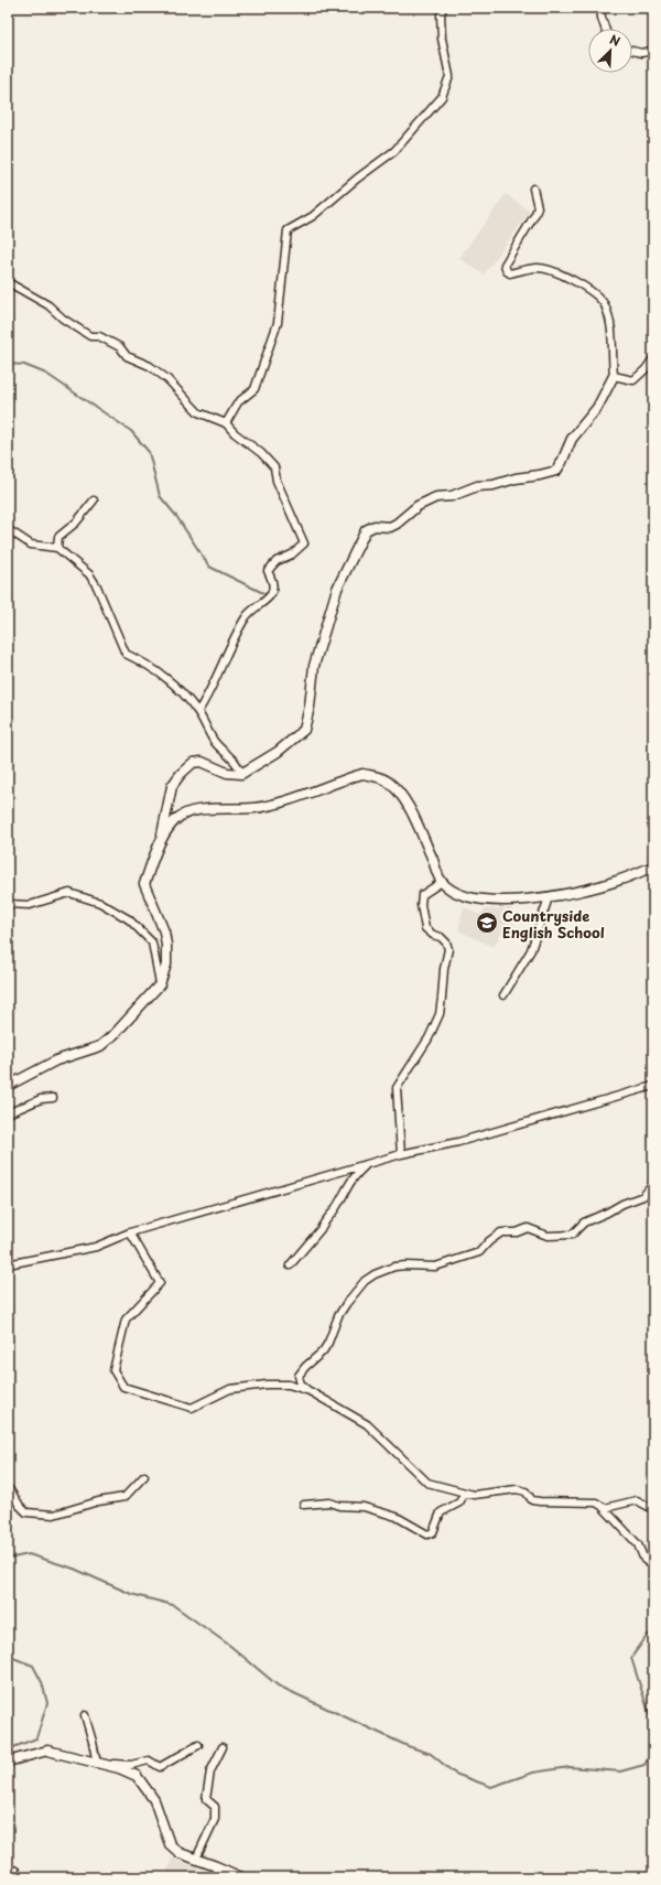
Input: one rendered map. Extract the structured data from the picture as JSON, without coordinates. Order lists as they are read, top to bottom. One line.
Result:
{"places":{"school or university":["Countryside English School"]},"north":"top right"}
